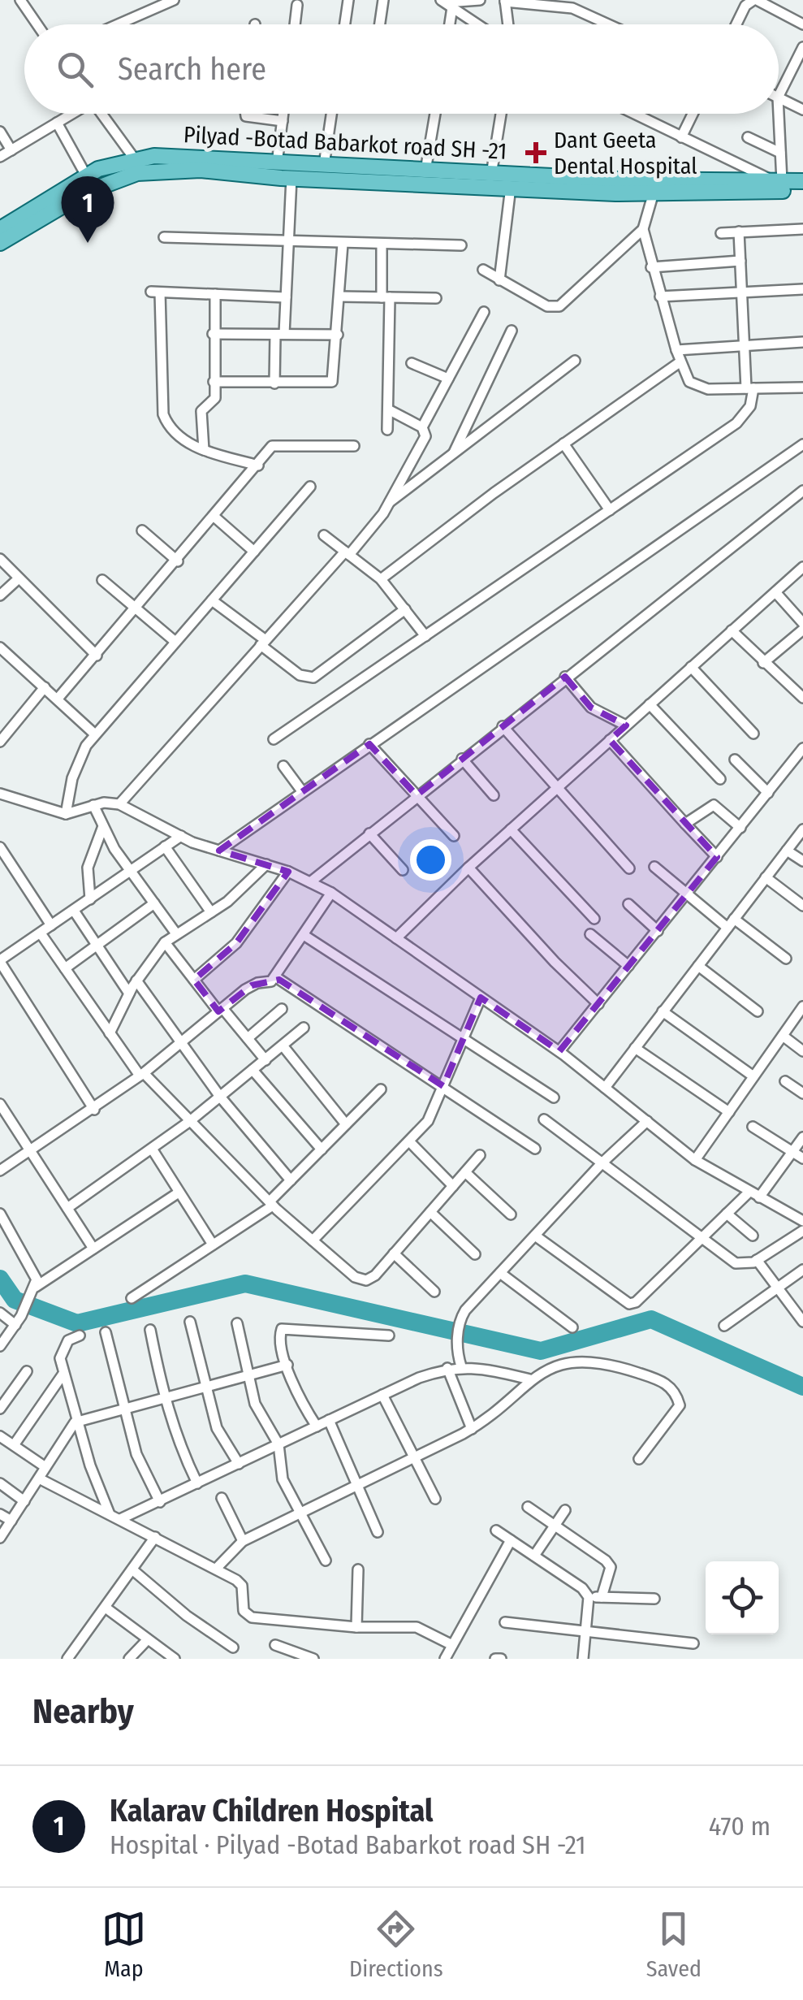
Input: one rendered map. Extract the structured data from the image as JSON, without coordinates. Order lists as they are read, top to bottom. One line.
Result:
{"streets":{"main road":["Pilyad -Botad Babarkot road SH -21"]},"places":{"health":["Dant Geeta Dental Hospital"]},"page":{"search":"Search here","pins":"1","heading":"Nearby","list":[{"mark":"1","name":"Kalarav Children Hospital","note":"Hospital · Pilyad -Botad Babarkot road SH -21","value":"470 m"}],"nav":["Map","Directions","Saved"]}}
